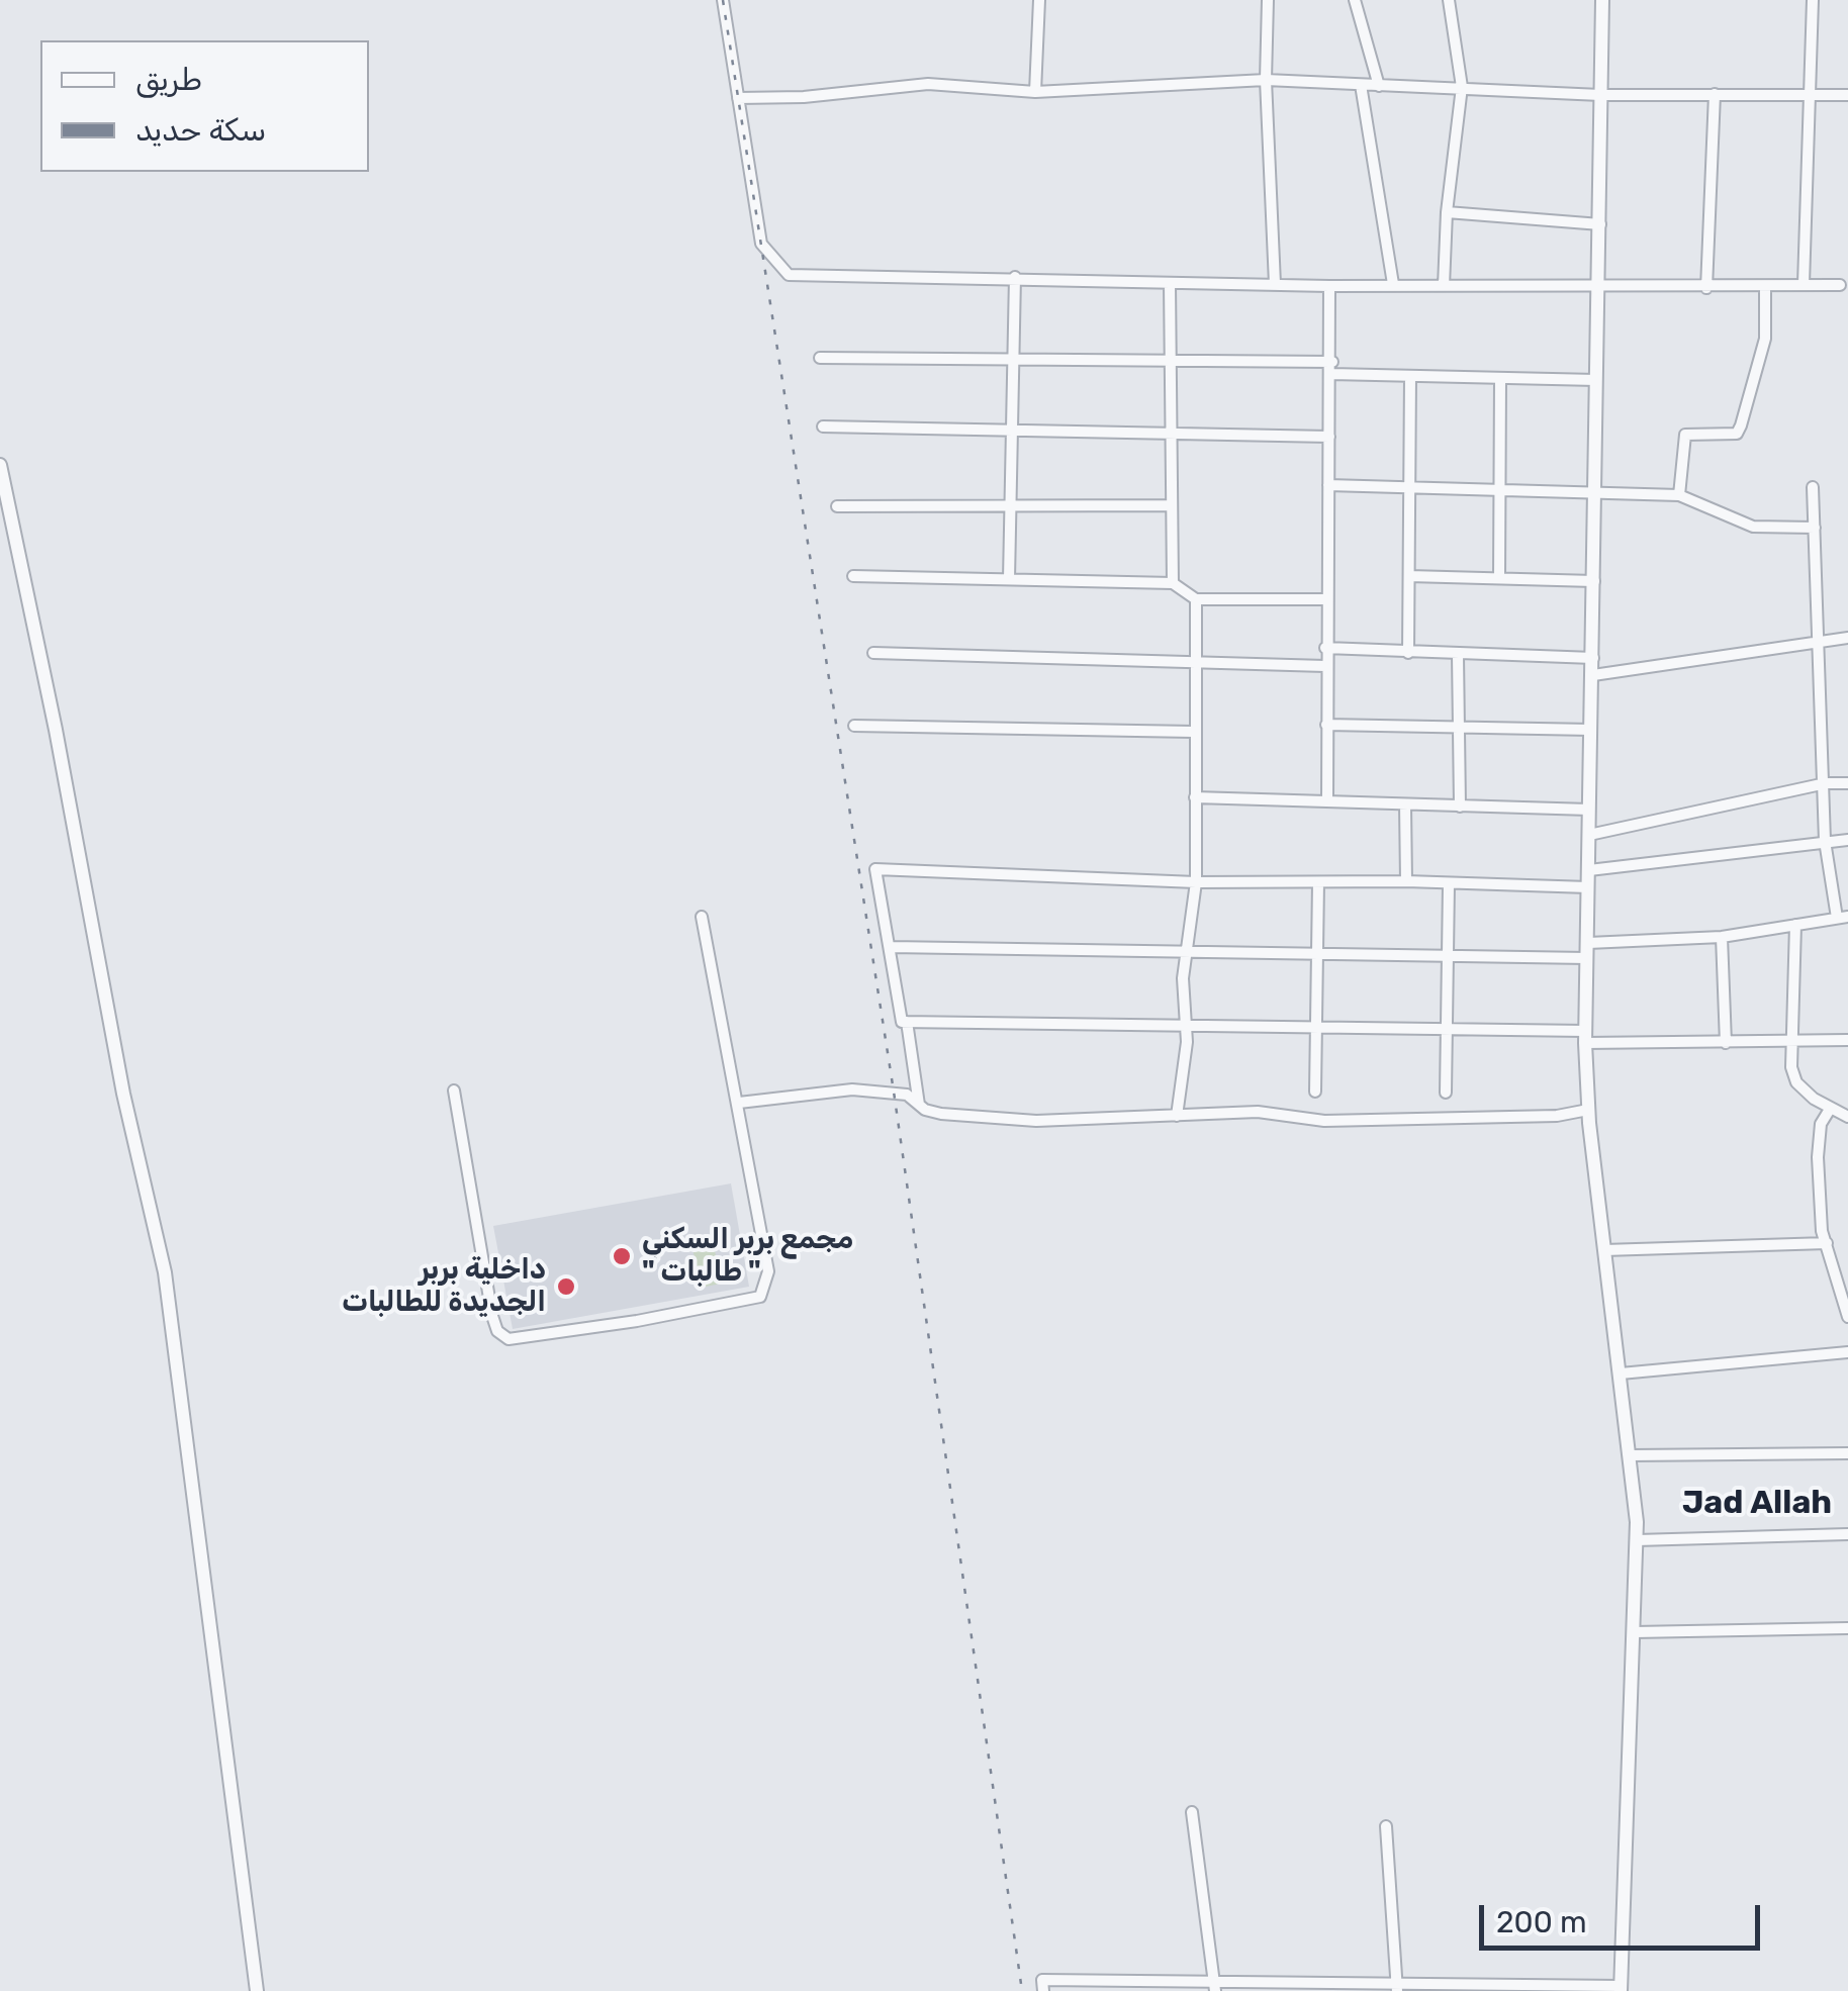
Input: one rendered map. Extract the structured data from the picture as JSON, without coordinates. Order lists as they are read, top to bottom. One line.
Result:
{"districts":["Jad Allah"],"places":["مجمع بربر السكني \" طالبات \"","داخلية بربر الجديدة للطالبات"],"legend":["طريق","سكة حديد"],"scale_bar":"200 m"}
